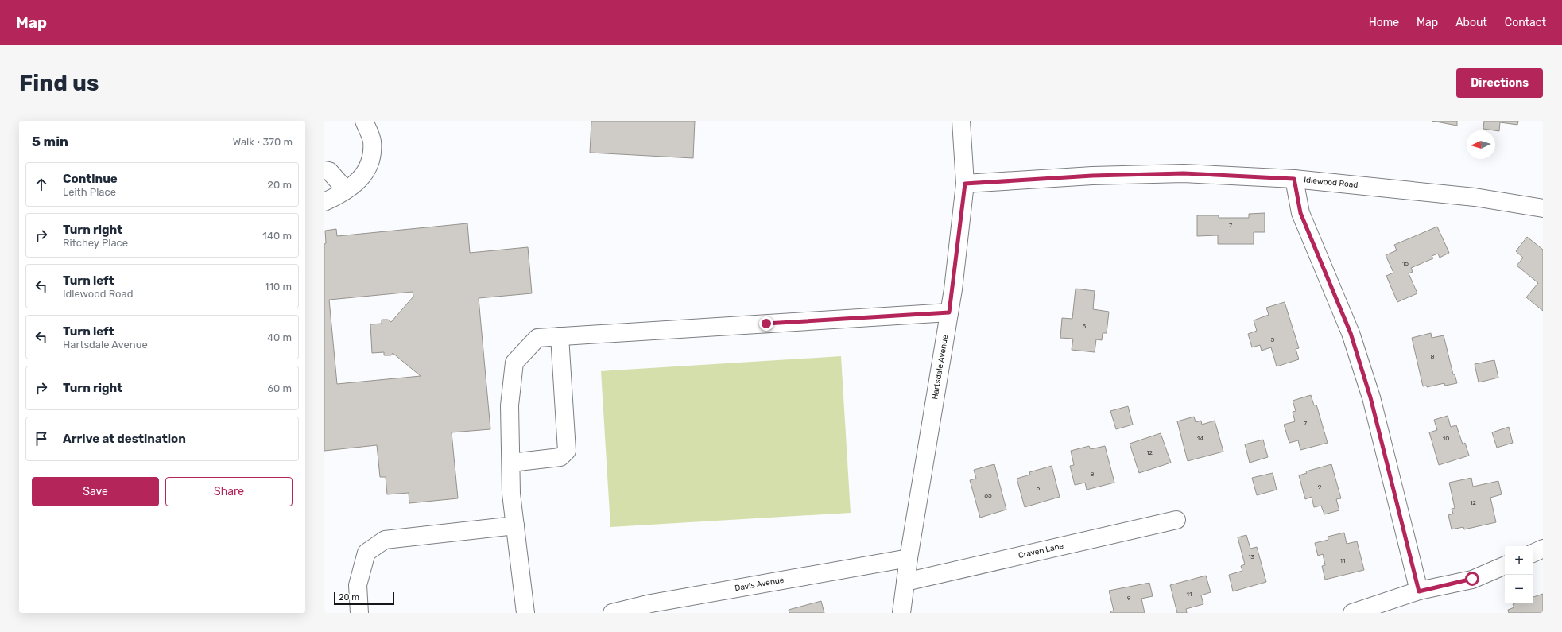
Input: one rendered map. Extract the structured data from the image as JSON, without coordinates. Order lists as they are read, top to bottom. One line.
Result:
{"streets":{"street":["Idlewood Road","Hartsdale Avenue","Craven Lane","Davis Avenue"]},"crossings":[["Idlewood Road","Hartsdale Avenue"],["Hartsdale Avenue","Craven Lane"],["Hartsdale Avenue","Davis Avenue"]],"house_numbers":["7","15","5","5","8","7","14","10","12","8","9","6","65","12","13","11","11","9"],"scale_bar":"20 m","north":"left","page":{"header":"Map","nav":["Home","Map","About","Contact"],"buttons":["Directions",["Save","Share"]],"title":"Find us","heading":["5 min","Walk · 370 m"],"list":[["Continue","Leith Place","20 m"],["Turn right","Ritchey Place","140 m"],["Turn left","Idlewood Road","110 m"],["Turn left","Hartsdale Avenue","40 m"],["Turn right","60 m"],"Arrive at destination"],"map_buttons":["+","−"],"scale":"20 m"}}
